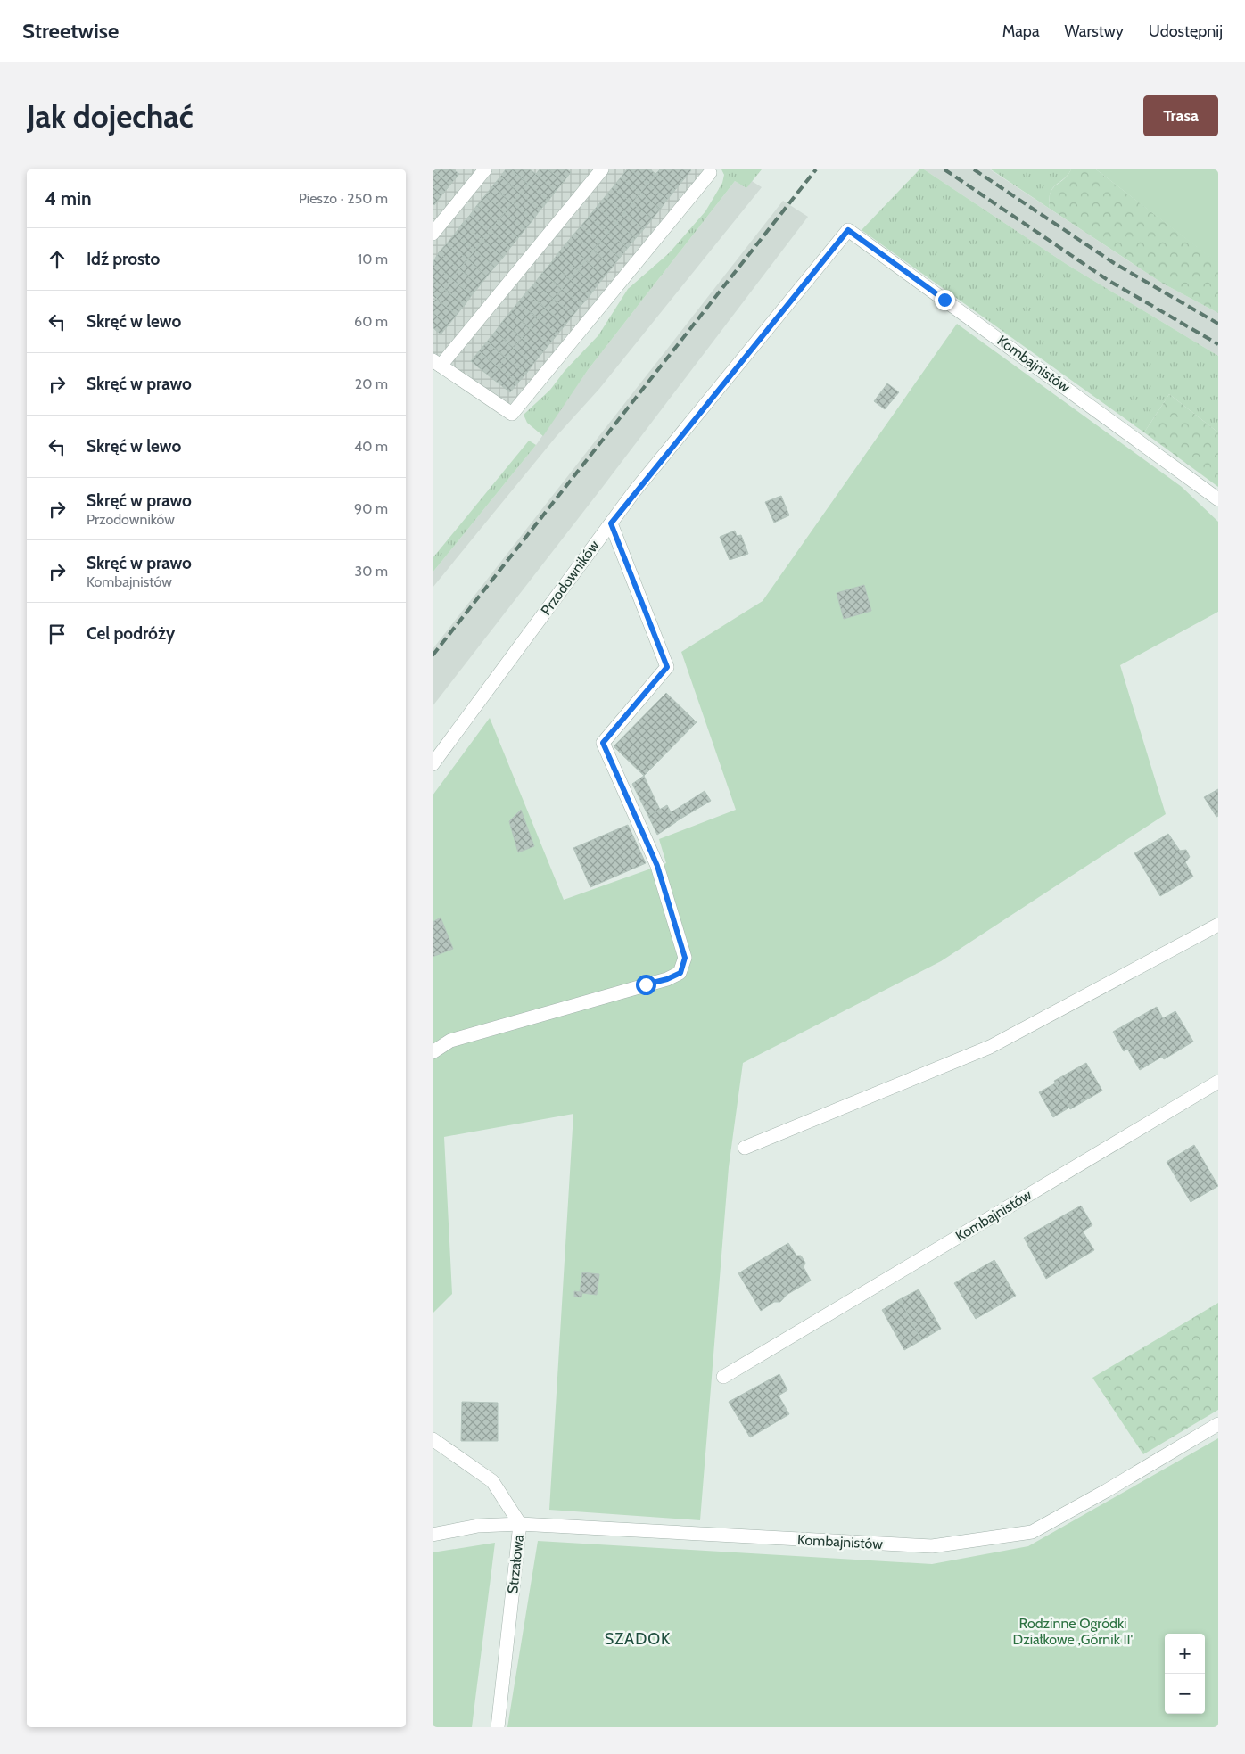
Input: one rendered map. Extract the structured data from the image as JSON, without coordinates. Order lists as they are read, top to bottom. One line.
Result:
{"streets":{"street":["Kombajnistów","Przodowników","Strzałowa"]},"crossings":[["Kombajnistów","Przodowników"],["Kombajnistów","Strzałowa"]],"districts":["SZADOK"],"parks":["Rodzinne Ogródki Działkowe ,Górnik II'"],"page":{"header":"Streetwise","nav":["Mapa","Warstwy","Udostępnij"],"buttons":"Trasa","title":"Jak dojechać","heading":["4 min","Pieszo · 250 m"],"list":[["Idź prosto","10 m"],["Skręć w lewo","60 m"],["Skręć w prawo","20 m"],["Skręć w lewo","40 m"],["Skręć w prawo","Przodowników","90 m"],["Skręć w prawo","Kombajnistów","30 m"],"Cel podróży"],"map_buttons":["+","−"]}}
